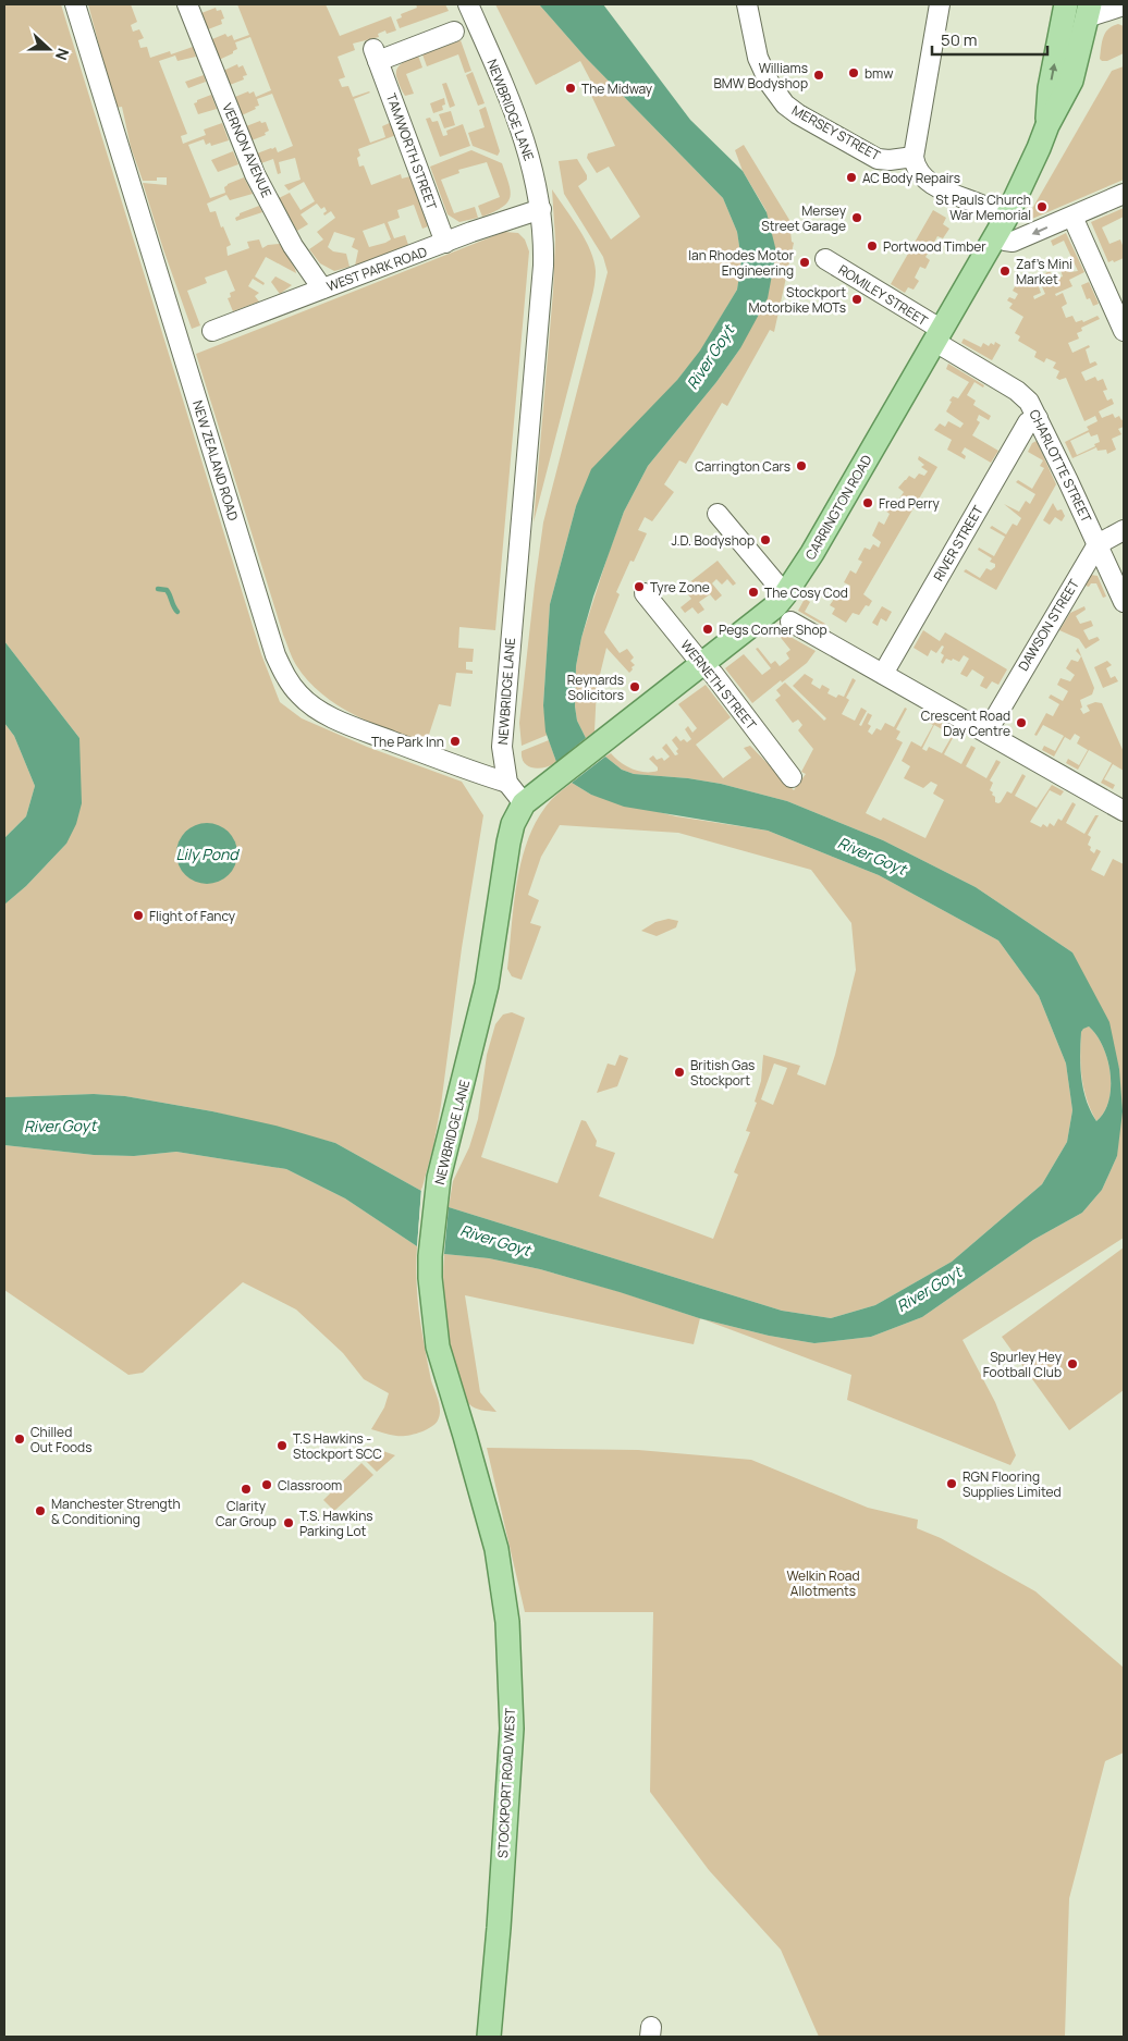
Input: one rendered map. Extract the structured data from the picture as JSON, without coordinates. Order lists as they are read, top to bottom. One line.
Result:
{"streets":{"main road":["NEWBRIDGE LANE","CARRINGTON ROAD","STOCKPORT ROAD WEST"],"street":["MERSEY STREET","VERNON AVENUE","TAMWORTH STREET","WEST PARK ROAD","ROMILEY STREET","NEW ZEALAND ROAD","CHARLOTTE STREET","RIVER STREET","DAWSON STREET","WERNETH STREET"]},"crossings":[["NEWBRIDGE LANE","WEST PARK ROAD"],["NEWBRIDGE LANE","NEW ZEALAND ROAD"],["NEWBRIDGE LANE","CARRINGTON ROAD"],["NEWBRIDGE LANE","STOCKPORT ROAD WEST"],["VERNON AVENUE","WEST PARK ROAD"],["TAMWORTH STREET","WEST PARK ROAD"],["ROMILEY STREET","CHARLOTTE STREET"],["ROMILEY STREET","CARRINGTON ROAD"],["CHARLOTTE STREET","CARRINGTON ROAD"],["CHARLOTTE STREET","RIVER STREET"],["CHARLOTTE STREET","DAWSON STREET"],["CARRINGTON ROAD","WERNETH STREET"]],"water":["River Goyt","Lily Pond"],"parks":["Welkin Road Allotments"],"places":["bmw","Williams BMW Bodyshop","The Midway","AC Body Repairs","St Pauls Church War Memorial","Mersey Street Garage","Portwood Timber","Ian Rhodes Motor Engineering","Zaf's Mini Market","Stockport Motorbike MOTs","Carrington Cars","Fred Perry","J.D. Bodyshop","Tyre Zone","The Cosy Cod","Pegs Corner Shop","Reynards Solicitors","Crescent Road Day Centre","The Park Inn","Flight of Fancy","British Gas Stockport","Spurley Hey Football Club","Chilled Out Foods","T.S Hawkins - Stockport SCC","RGN Flooring Supplies Limited","Classroom","Clarity Car Group","Manchester Strength & Conditioning","T.S. Hawkins Parking Lot"],"scale_bar":"50 m","north":"right"}
